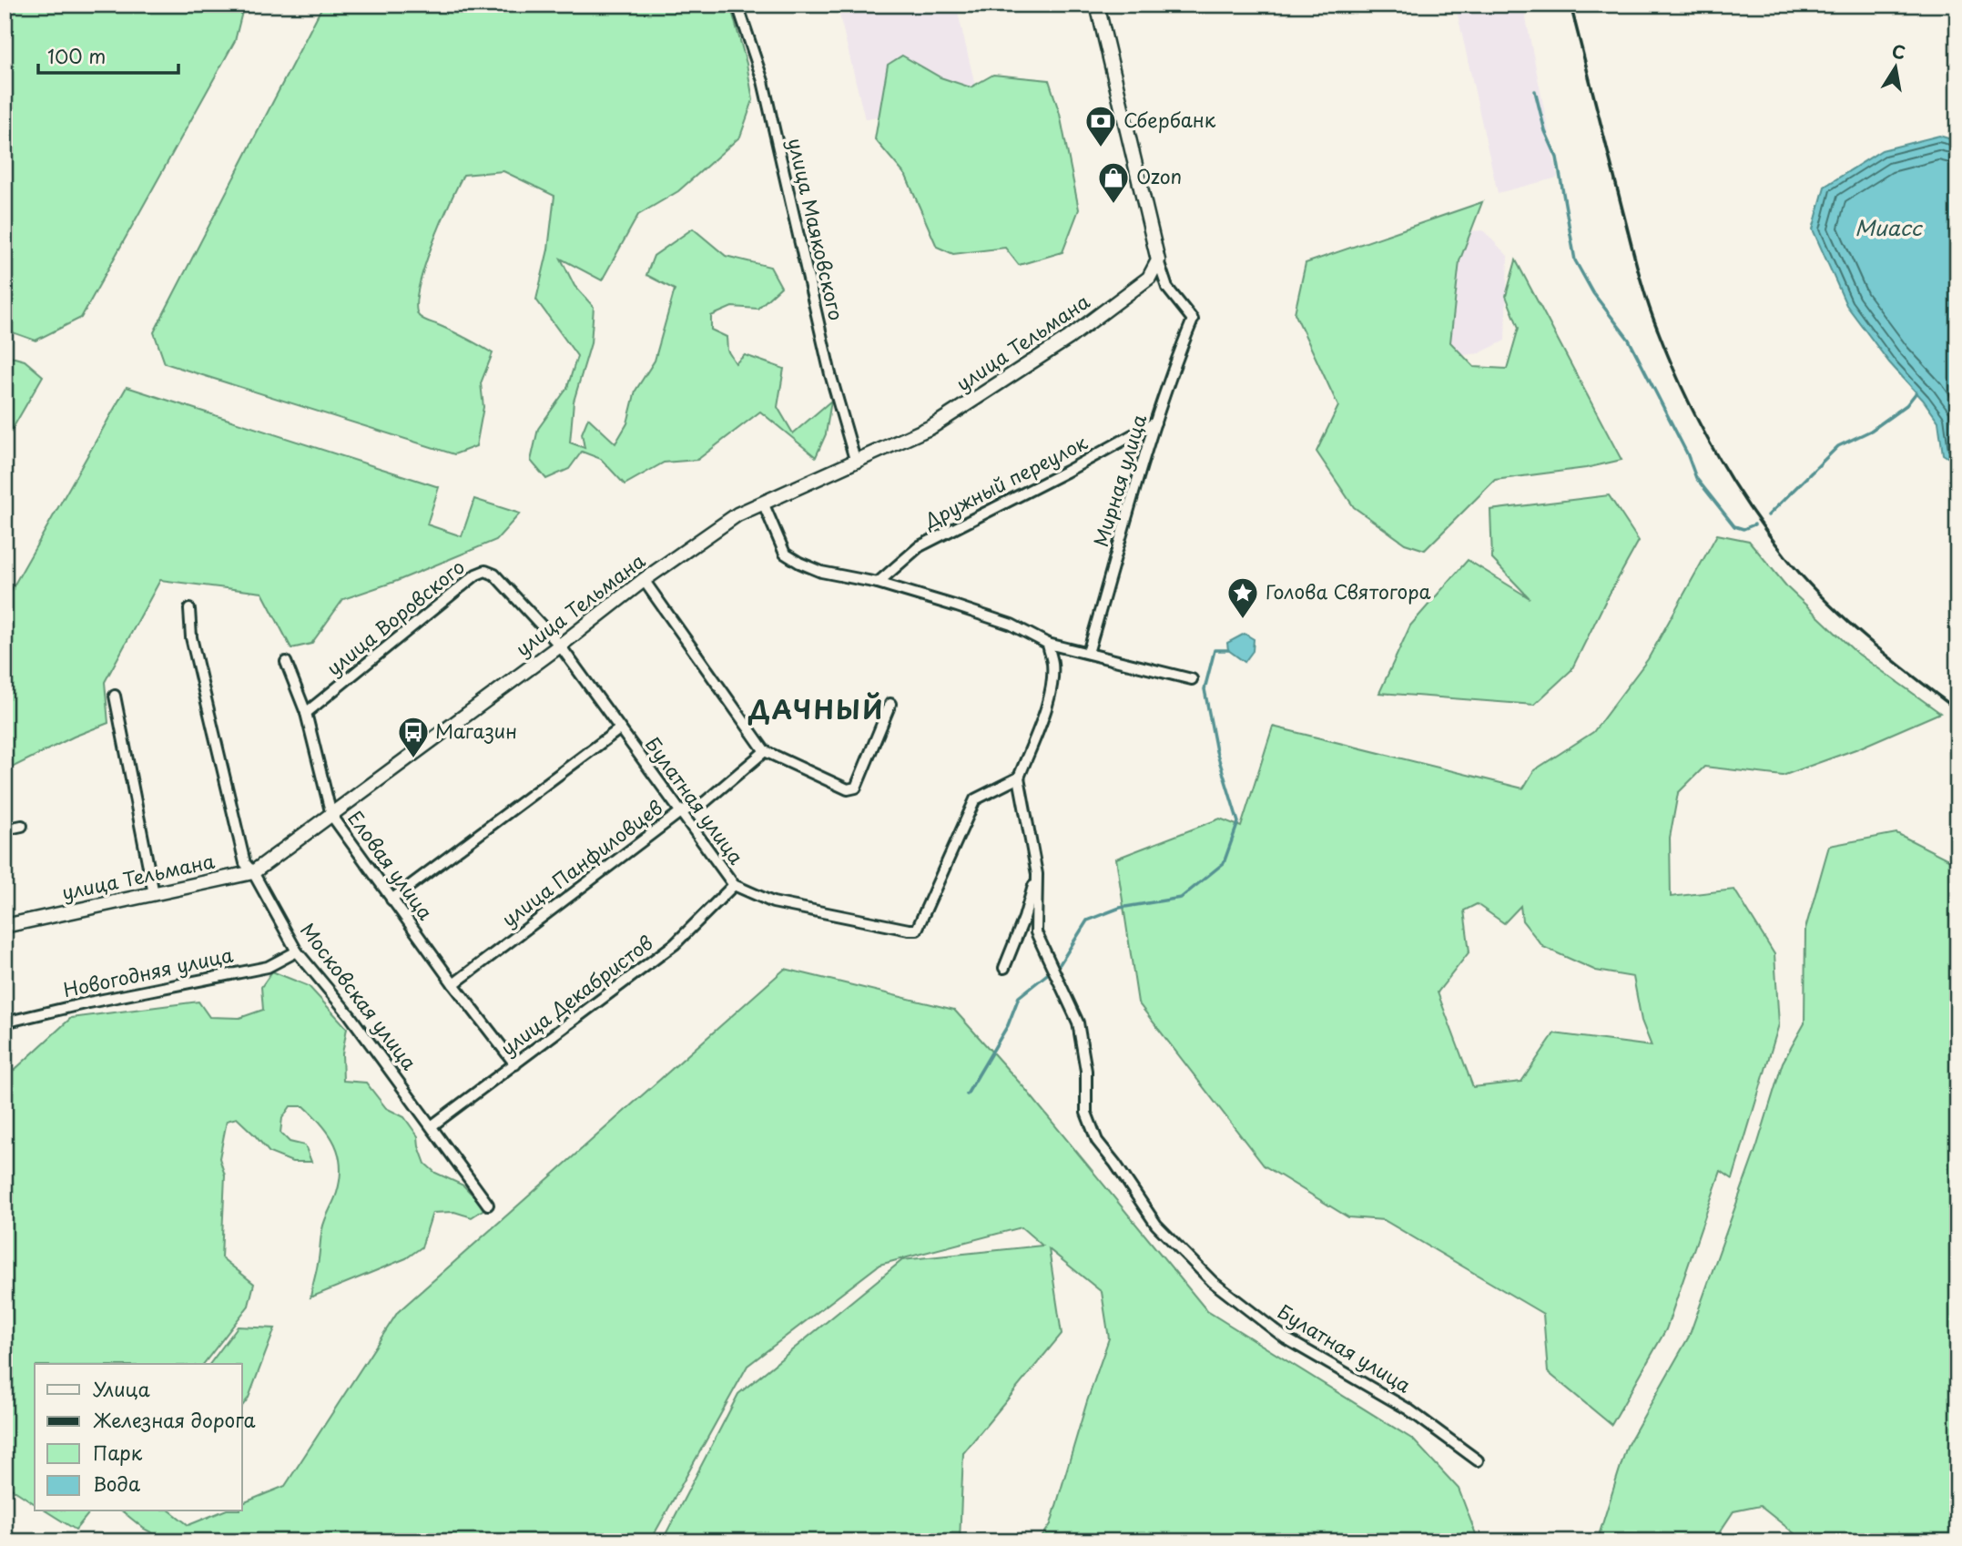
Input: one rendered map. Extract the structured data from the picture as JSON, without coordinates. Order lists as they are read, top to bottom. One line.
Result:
{"streets":{"street":["улица Маяковского","улица Тельмана","Мирная улица","Дружный переулок","улица Воровского","Булатная улица","улица Панфиловцев","Еловая улица","Новогодняя улица","улица Декабристов","Московская улица"]},"crossings":[["улица Маяковского","улица Тельмана"],["улица Тельмана","Мирная улица"],["улица Тельмана","улица Воровского"],["улица Тельмана","Булатная улица"],["улица Тельмана","Еловая улица"],["улица Тельмана","Московская улица"],["Мирная улица","Дружный переулок"],["улица Воровского","Булатная улица"],["улица Воровского","Еловая улица"],["Булатная улица","улица Панфиловцев"],["Булатная улица","улица Декабристов"],["улица Панфиловцев","Еловая улица"],["Еловая улица","улица Декабристов"],["Новогодняя улица","Московская улица"],["улица Декабристов","Московская улица"]],"districts":["ДАЧНЫЙ"],"water":["Миасс"],"places":{"bank":["Сбербанк"],"shop":["Ozon"],"place":["Голова Святогора"],"bus stop":["Магазин"]},"legend":["Улица","Железная дорога","Парк","Вода"],"scale_bar":"100 m","north":"top"}
